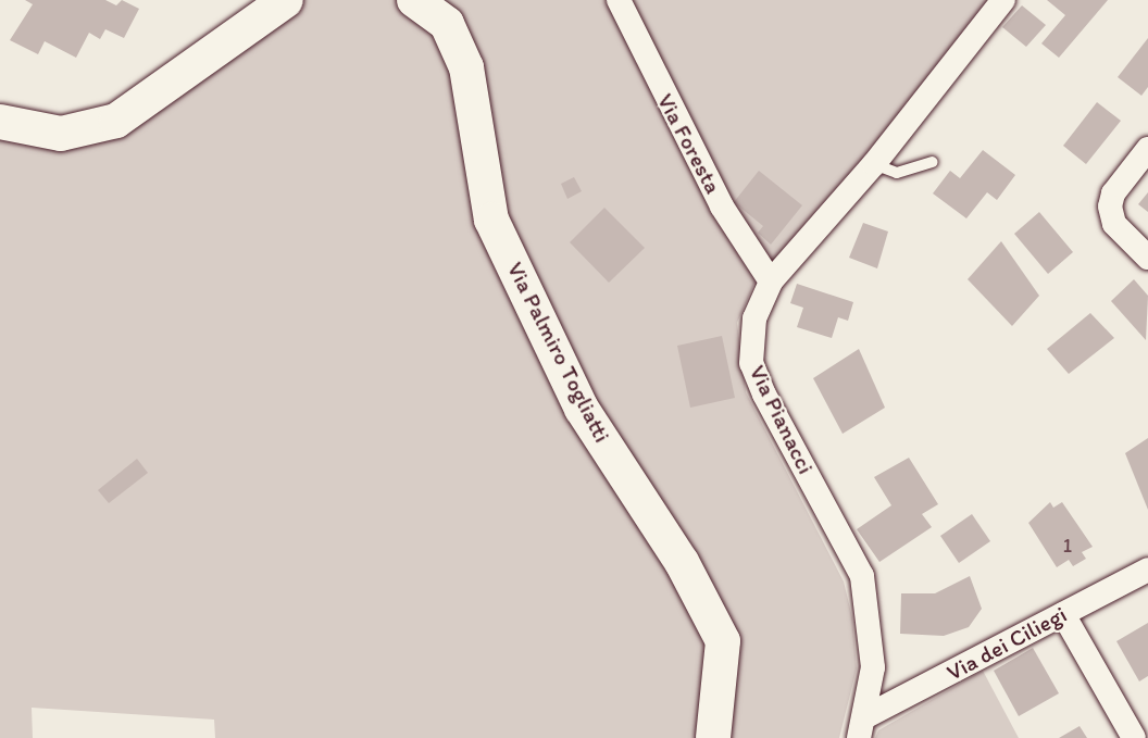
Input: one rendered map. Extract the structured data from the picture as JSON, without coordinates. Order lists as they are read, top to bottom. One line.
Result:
{"streets":{"street":["Via Foresta","Via Palmiro Togliatti","Via Pianacci","Via dei Ciliegi"]},"crossings":[["Via Foresta","Via Pianacci"],["Via Pianacci","Via dei Ciliegi"]],"house_numbers":["1"]}
